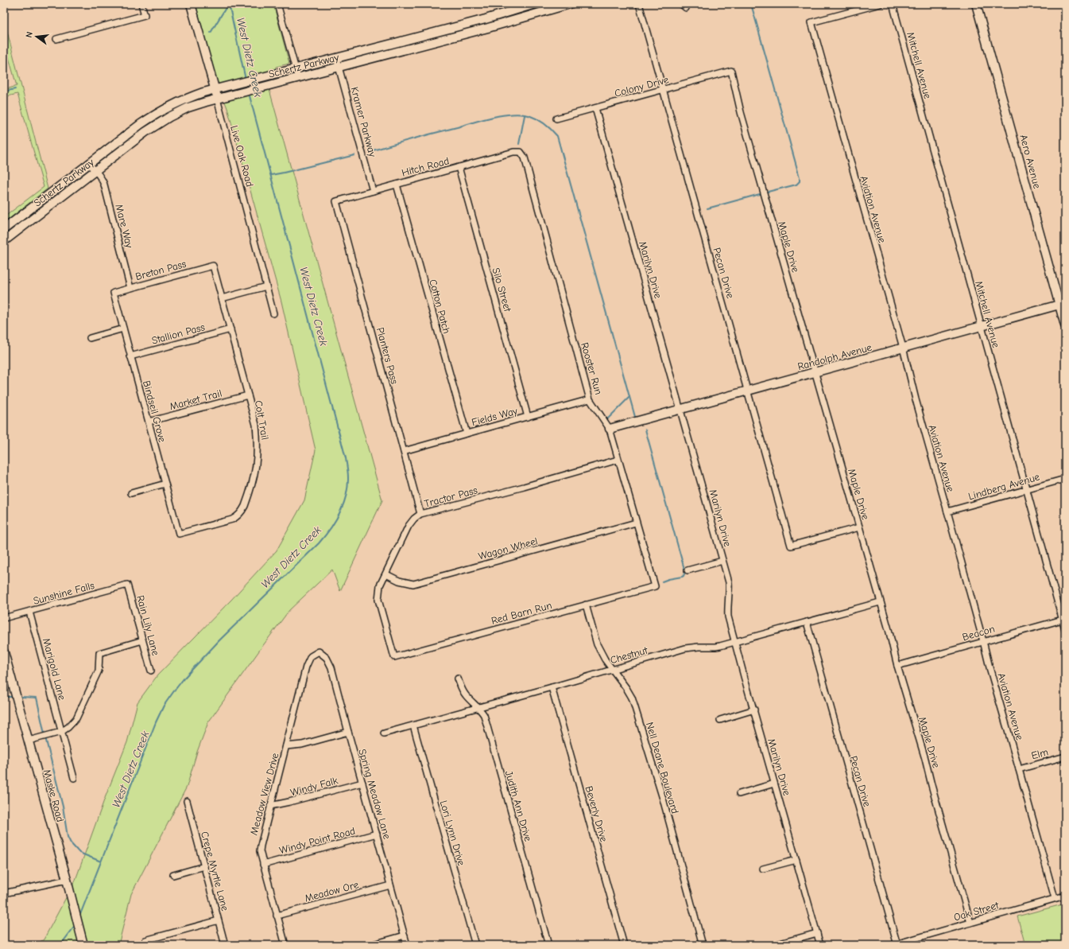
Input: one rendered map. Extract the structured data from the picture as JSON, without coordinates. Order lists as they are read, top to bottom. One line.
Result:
{"streets":{"main road":["Schertz Parkway","Live Oak Road","Aero Avenue","Randolph Avenue","Maske Road"],"street":["Mitchell Avenue","Colony Drive","Kramer Parkway","Hitch Road","Aviation Avenue","Mare Way","Maple Drive","Breton Pass","Marilyn Drive","Pecan Drive","Silo Street","Cotton Patch","Stallion Pass","Planters Pass","Rooster Run","Market Trail","Bindseil Grove","Fields Way","Colt Trail","Lindberg Avenue","Tractor Pass","Wagon Wheel","Sunshine Falls","Red Barn Run","Rain Lily Lane","Beacon","Chestnut","Marigold Lane","Elm","Nell Deane Boulevard","Windy Falk","Meadow View Drive","Spring Meadow Lane","Judith Ann Drive","Beverly Drive","Lori Lynn Drive","Windy Point Road","Crepe Myrtle Lane","Meadow Ore","Oak Street"]},"crossings":[["Schertz Parkway","Kramer Parkway"],["Schertz Parkway","Live Oak Road"],["Schertz Parkway","Mare Way"],["Mitchell Avenue","Randolph Avenue"],["Mitchell Avenue","Lindberg Avenue"],["Mitchell Avenue","Beacon"],["Colony Drive","Maple Drive"],["Colony Drive","Marilyn Drive"],["Colony Drive","Pecan Drive"],["Kramer Parkway","Hitch Road"],["Aero Avenue","Randolph Avenue"],["Hitch Road","Silo Street"],["Hitch Road","Cotton Patch"],["Hitch Road","Planters Pass"],["Hitch Road","Rooster Run"],["Aviation Avenue","Randolph Avenue"],["Aviation Avenue","Lindberg Avenue"],["Aviation Avenue","Beacon"],["Aviation Avenue","Elm"],["Aviation Avenue","Oak Street"],["Mare Way","Breton Pass"],["Maple Drive","Pecan Drive"],["Maple Drive","Randolph Avenue"],["Maple Drive","Beacon"],["Maple Drive","Chestnut"],["Maple Drive","Oak Street"],["Breton Pass","Bindseil Grove"],["Breton Pass","Colt Trail"],["Marilyn Drive","Randolph Avenue"],["Marilyn Drive","Chestnut"],["Pecan Drive","Randolph Avenue"],["Pecan Drive","Chestnut"],["Pecan Drive","Oak Street"],["Silo Street","Fields Way"],["Cotton Patch","Fields Way"],["Stallion Pass","Bindseil Grove"],["Stallion Pass","Colt Trail"],["Planters Pass","Fields Way"],["Planters Pass","Tractor Pass"],["Randolph Avenue","Rooster Run"],["Rooster Run","Fields Way"],["Rooster Run","Tractor Pass"],["Rooster Run","Wagon Wheel"],["Rooster Run","Red Barn Run"],["Market Trail","Bindseil Grove"],["Market Trail","Colt Trail"],["Bindseil Grove","Colt Trail"],["Tractor Pass","Wagon Wheel"],["Tractor Pass","Red Barn Run"],["Sunshine Falls","Rain Lily Lane"],["Sunshine Falls","Marigold Lane"],["Red Barn Run","Nell Deane Boulevard"],["Chestnut","Nell Deane Boulevard"],["Chestnut","Judith Ann Drive"],["Chestnut","Beverly Drive"],["Chestnut","Lori Lynn Drive"],["Windy Falk","Meadow View Drive"],["Windy Falk","Spring Meadow Lane"],["Meadow View Drive","Spring Meadow Lane"],["Meadow View Drive","Windy Point Road"],["Meadow View Drive","Meadow Ore"],["Spring Meadow Lane","Windy Point Road"],["Spring Meadow Lane","Meadow Ore"]],"water":["West Dietz Creek"],"north":"left"}
